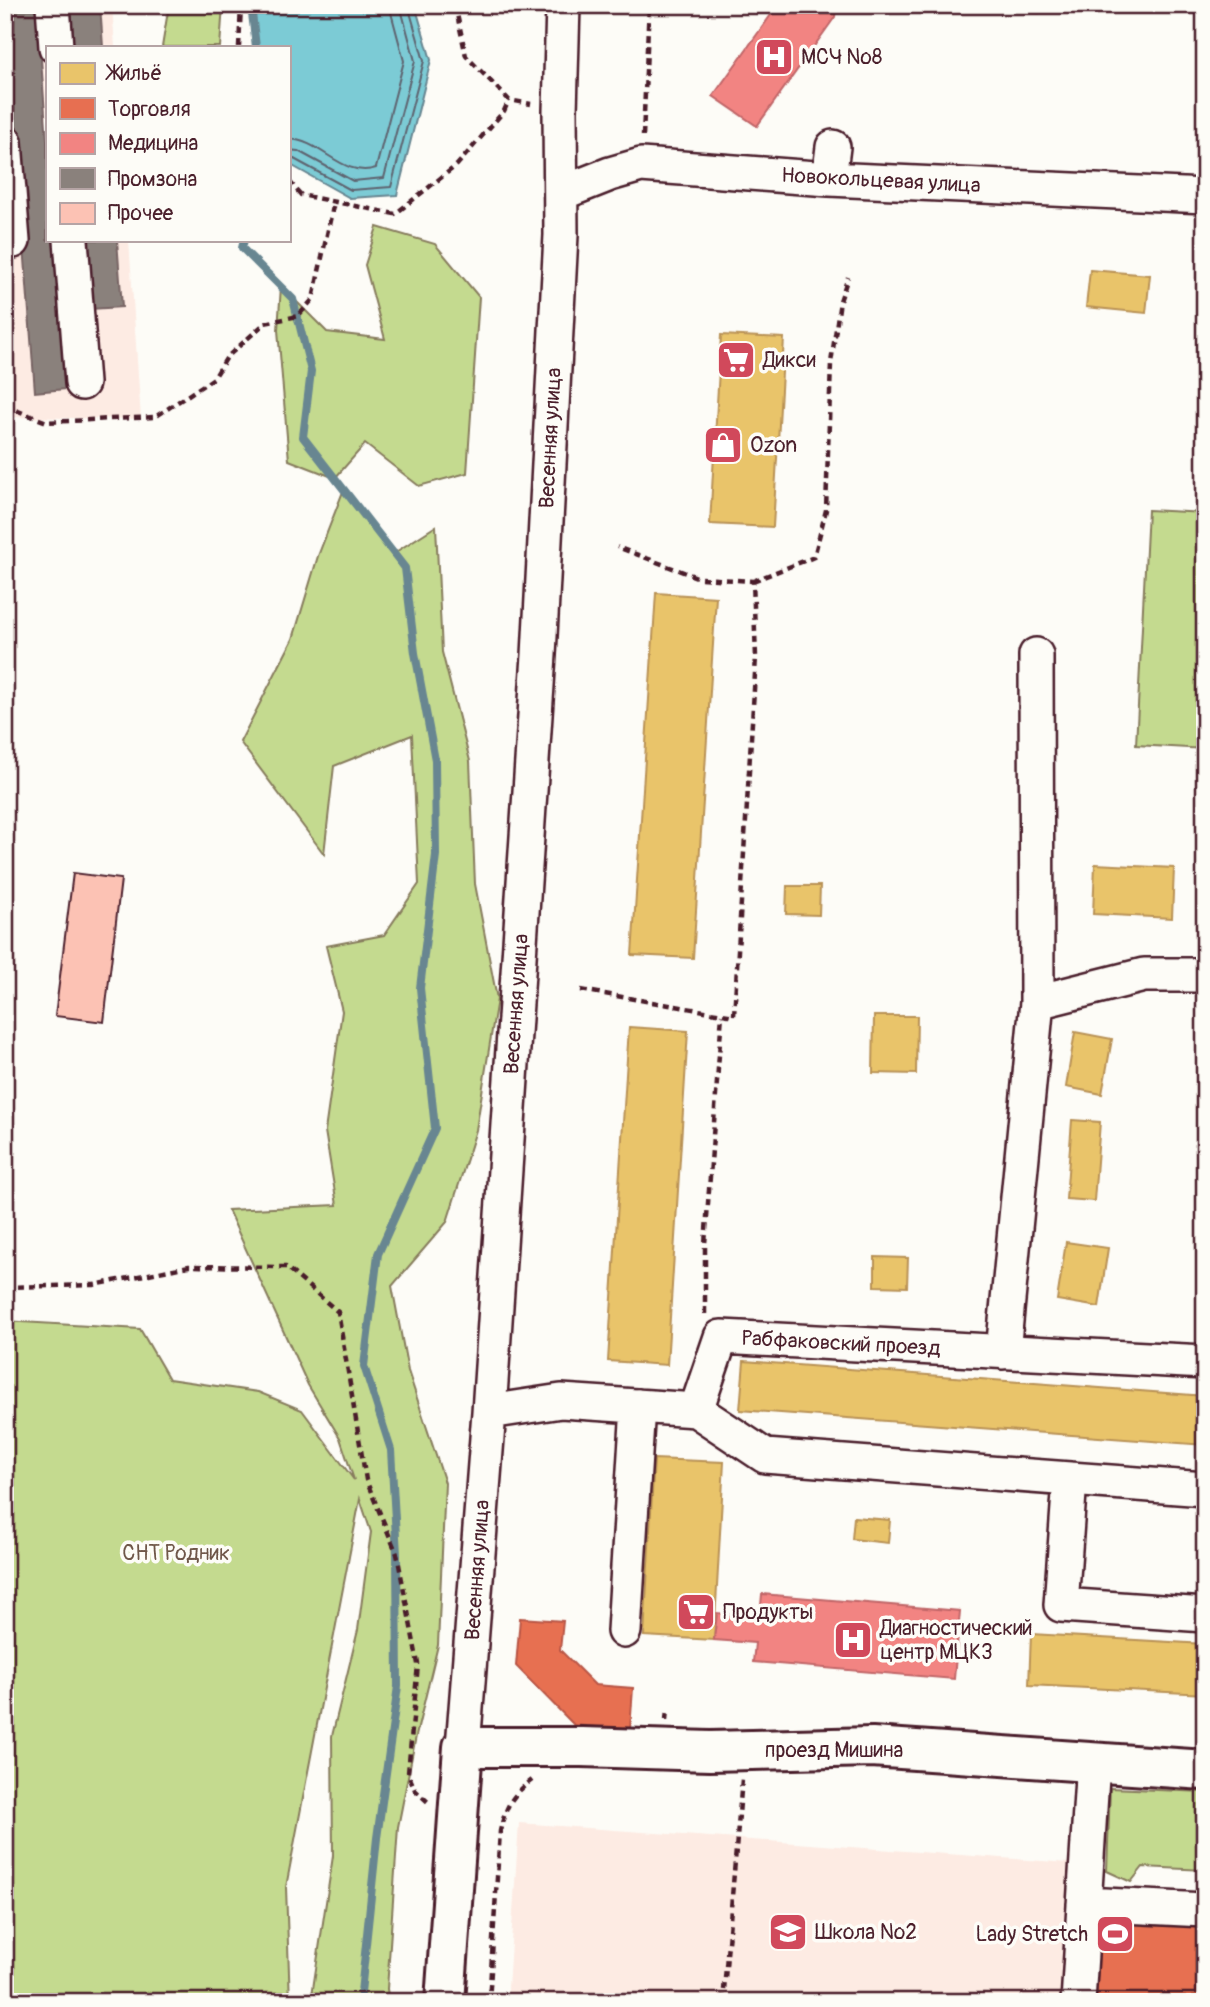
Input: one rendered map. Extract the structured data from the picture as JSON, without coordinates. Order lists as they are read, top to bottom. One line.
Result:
{"streets":{"main road":["Весенняя улица","проезд Мишина"],"street":["Новокольцевая улица","Рабфаковский проезд"]},"crossings":[["Новокольцевая улица","Весенняя улица"],["Весенняя улица","проезд Мишина"]],"parks":["СНТ Родник"],"places":{"hospital":["МСЧ №8","Диагностический центр МЦК3"],"supermarket":["Дикси","Продукты"],"shop":["Ozon"],"school or university":["Школа №2"],"sports":["Lady Stretch"]},"legend":["Жильё","Торговля","Медицина","Промзона","Прочее"]}
